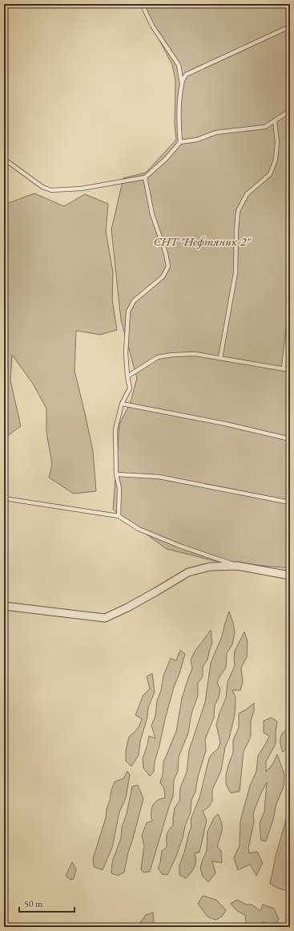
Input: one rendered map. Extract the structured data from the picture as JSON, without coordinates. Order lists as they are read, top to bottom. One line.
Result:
{"parks":["СНТ \"Нефтяник-2\""],"scale_bar":"50 m"}
